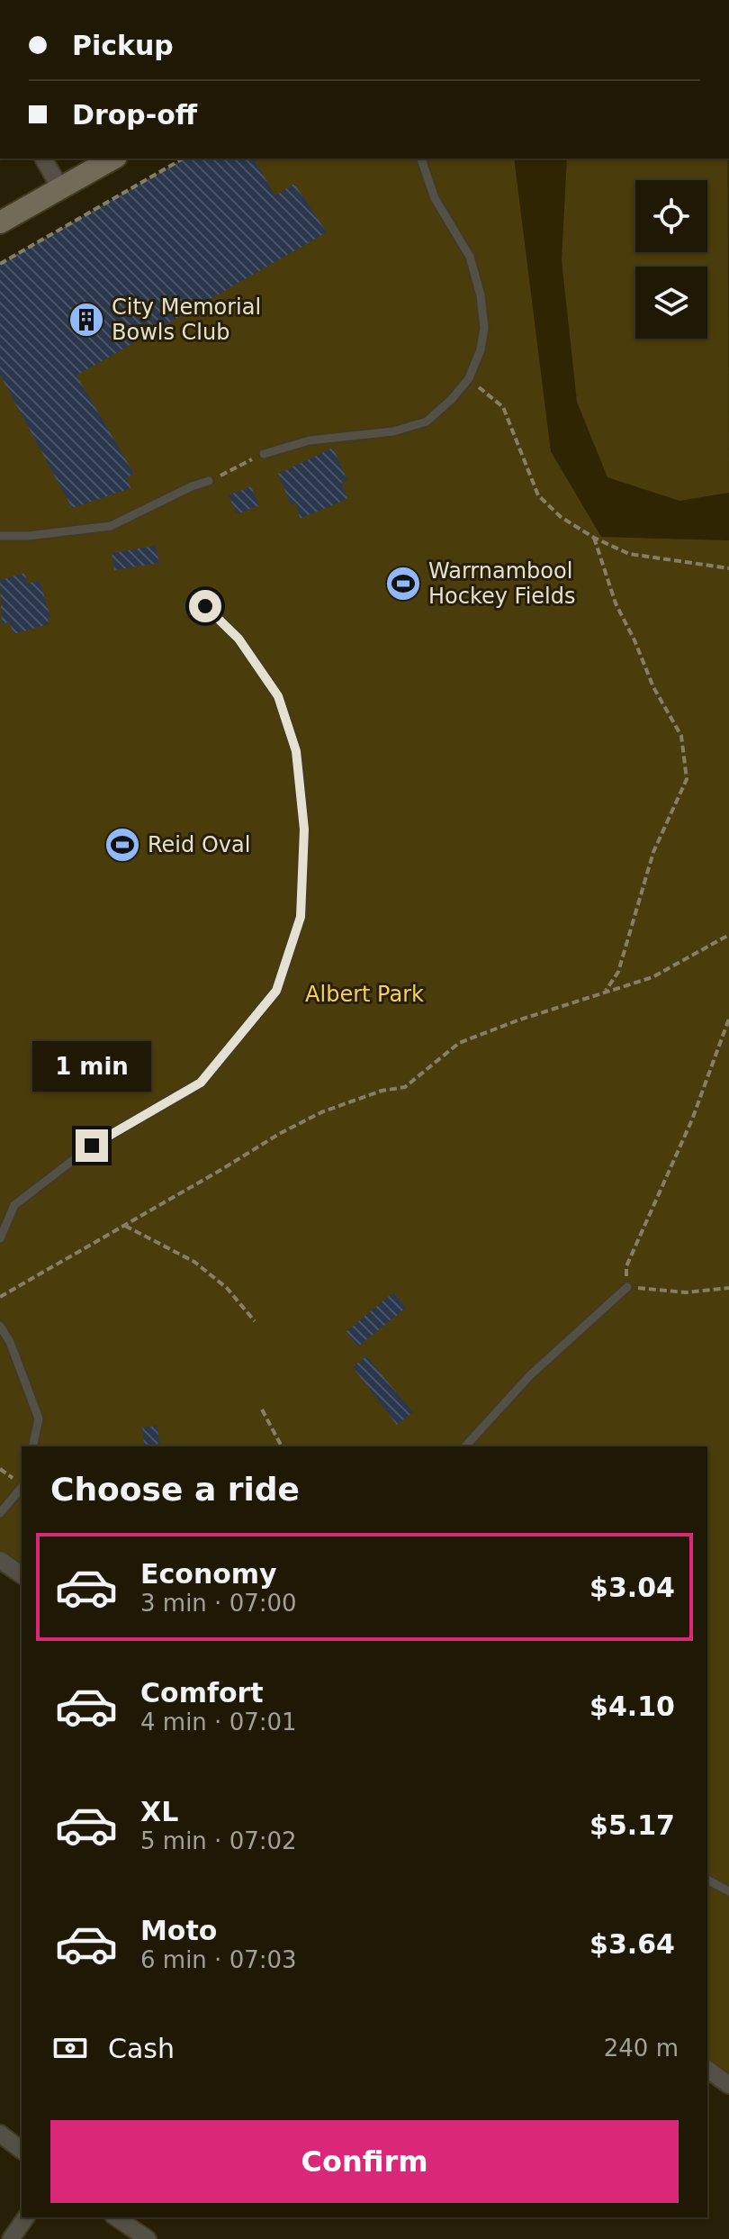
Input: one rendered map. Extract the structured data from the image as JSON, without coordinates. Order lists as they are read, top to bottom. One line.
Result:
{"parks":["Albert Park"],"places":{"building":["City Memorial Bowls Club"],"sports":["Warrnambool Hockey Fields","Reid Oval"]},"page":{"banner":["Pickup","Drop-off"],"bubble":"1 min","heading":"Choose a ride","list":[{"name":"Economy","note":"3 min · 07:00","value":"$3.04"},{"name":"Comfort","note":"4 min · 07:01","value":"$4.10"},{"name":"XL","note":"5 min · 07:02","value":"$5.17"},{"name":"Moto","note":"6 min · 07:03","value":"$3.64"}],"pay":["Cash","240 m"],"buttons":"Confirm"}}
